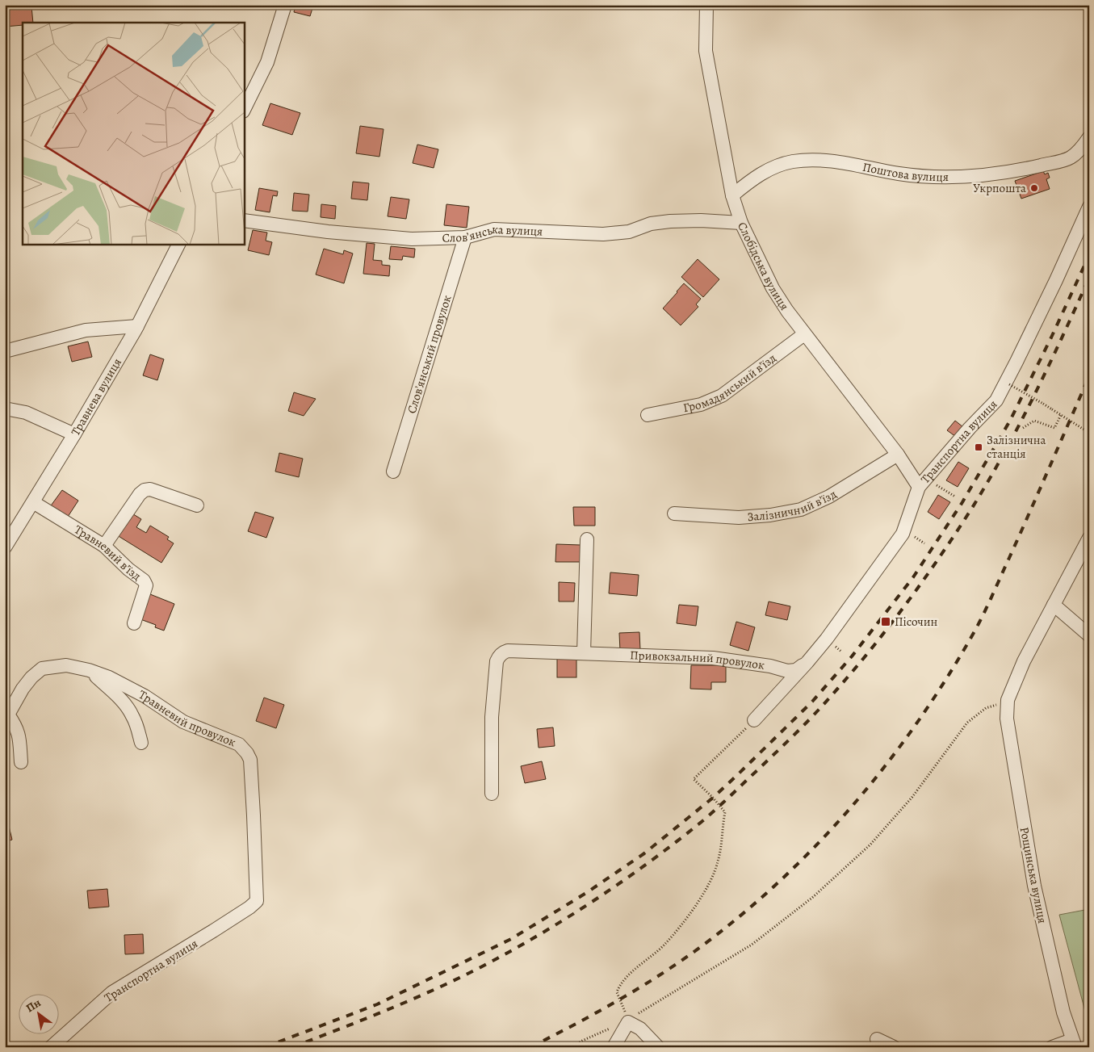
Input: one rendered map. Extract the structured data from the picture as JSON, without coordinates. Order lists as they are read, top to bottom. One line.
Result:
{"streets":{"street":["Поштова вулиця","Слов’янська вулиця","Слобідська вулиця","Слов’янський провулок","Громадянський в’їзд","Травнева вулиця","Транспортна вулиця","Залізничний в’їзд","Травневий в’їзд","Привокзальний провулок","Травневий провулок","Рощинська вулиця"]},"crossings":[["Поштова вулиця","Слобідська вулиця"],["Слов’янська вулиця","Слобідська вулиця"],["Слов’янська вулиця","Слов’янський провулок"],["Слобідська вулиця","Громадянський в’їзд"],["Слобідська вулиця","Транспортна вулиця"],["Слобідська вулиця","Залізничний в’їзд"],["Травнева вулиця","Травневий в’їзд"],["Транспортна вулиця","Привокзальний провулок"],["Транспортна вулиця","Травневий провулок"]],"places":{"other":["Укрпошта"],"transit":["Залізнична станція","Пісочин"]},"north":"top left"}
